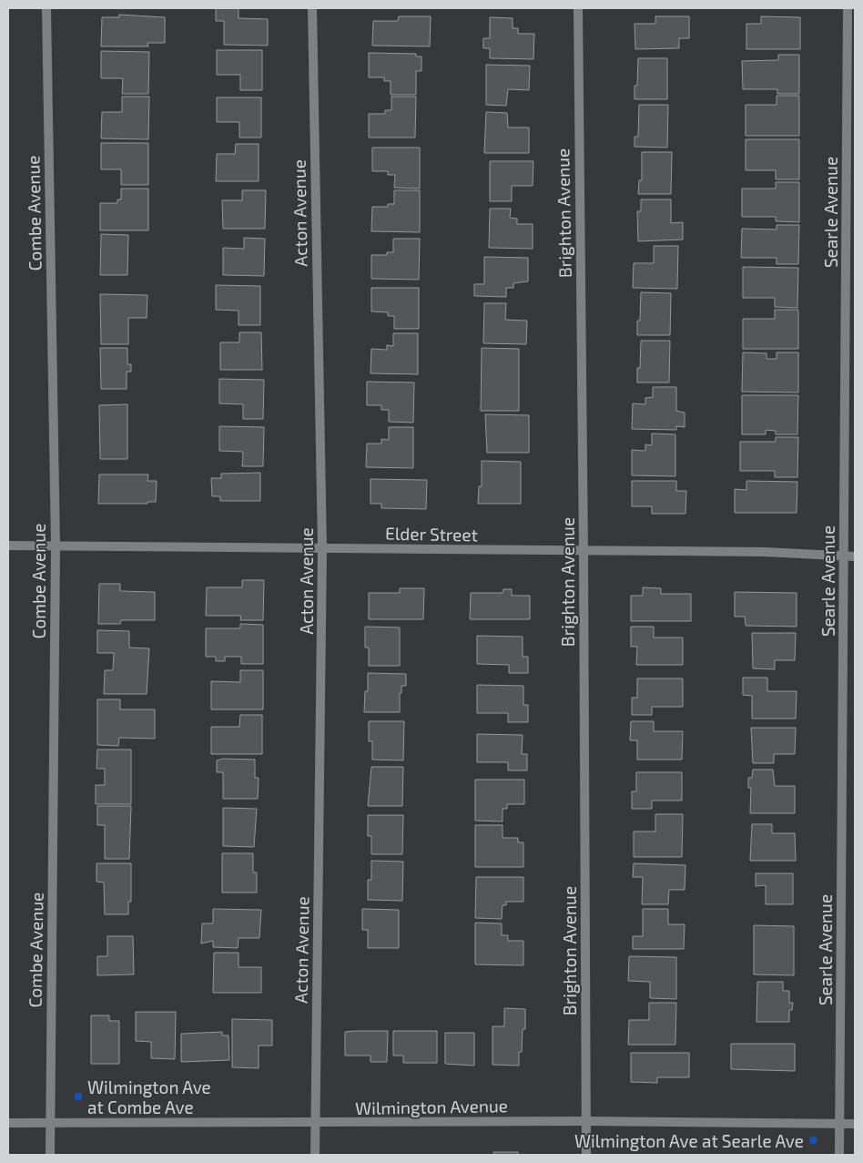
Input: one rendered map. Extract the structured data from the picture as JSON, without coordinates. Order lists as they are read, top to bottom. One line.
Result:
{"streets":{"street":["Searle Avenue","Combe Avenue","Acton Avenue","Brighton Avenue","Elder Street","Wilmington Avenue"]},"crossings":[["Searle Avenue","Elder Street"],["Searle Avenue","Wilmington Avenue"],["Combe Avenue","Elder Street"],["Combe Avenue","Wilmington Avenue"],["Acton Avenue","Elder Street"],["Acton Avenue","Wilmington Avenue"],["Brighton Avenue","Elder Street"],["Brighton Avenue","Wilmington Avenue"]],"places":{"transit":["Wilmington Ave at Combe Ave","Wilmington Ave at Searle Ave"]}}
